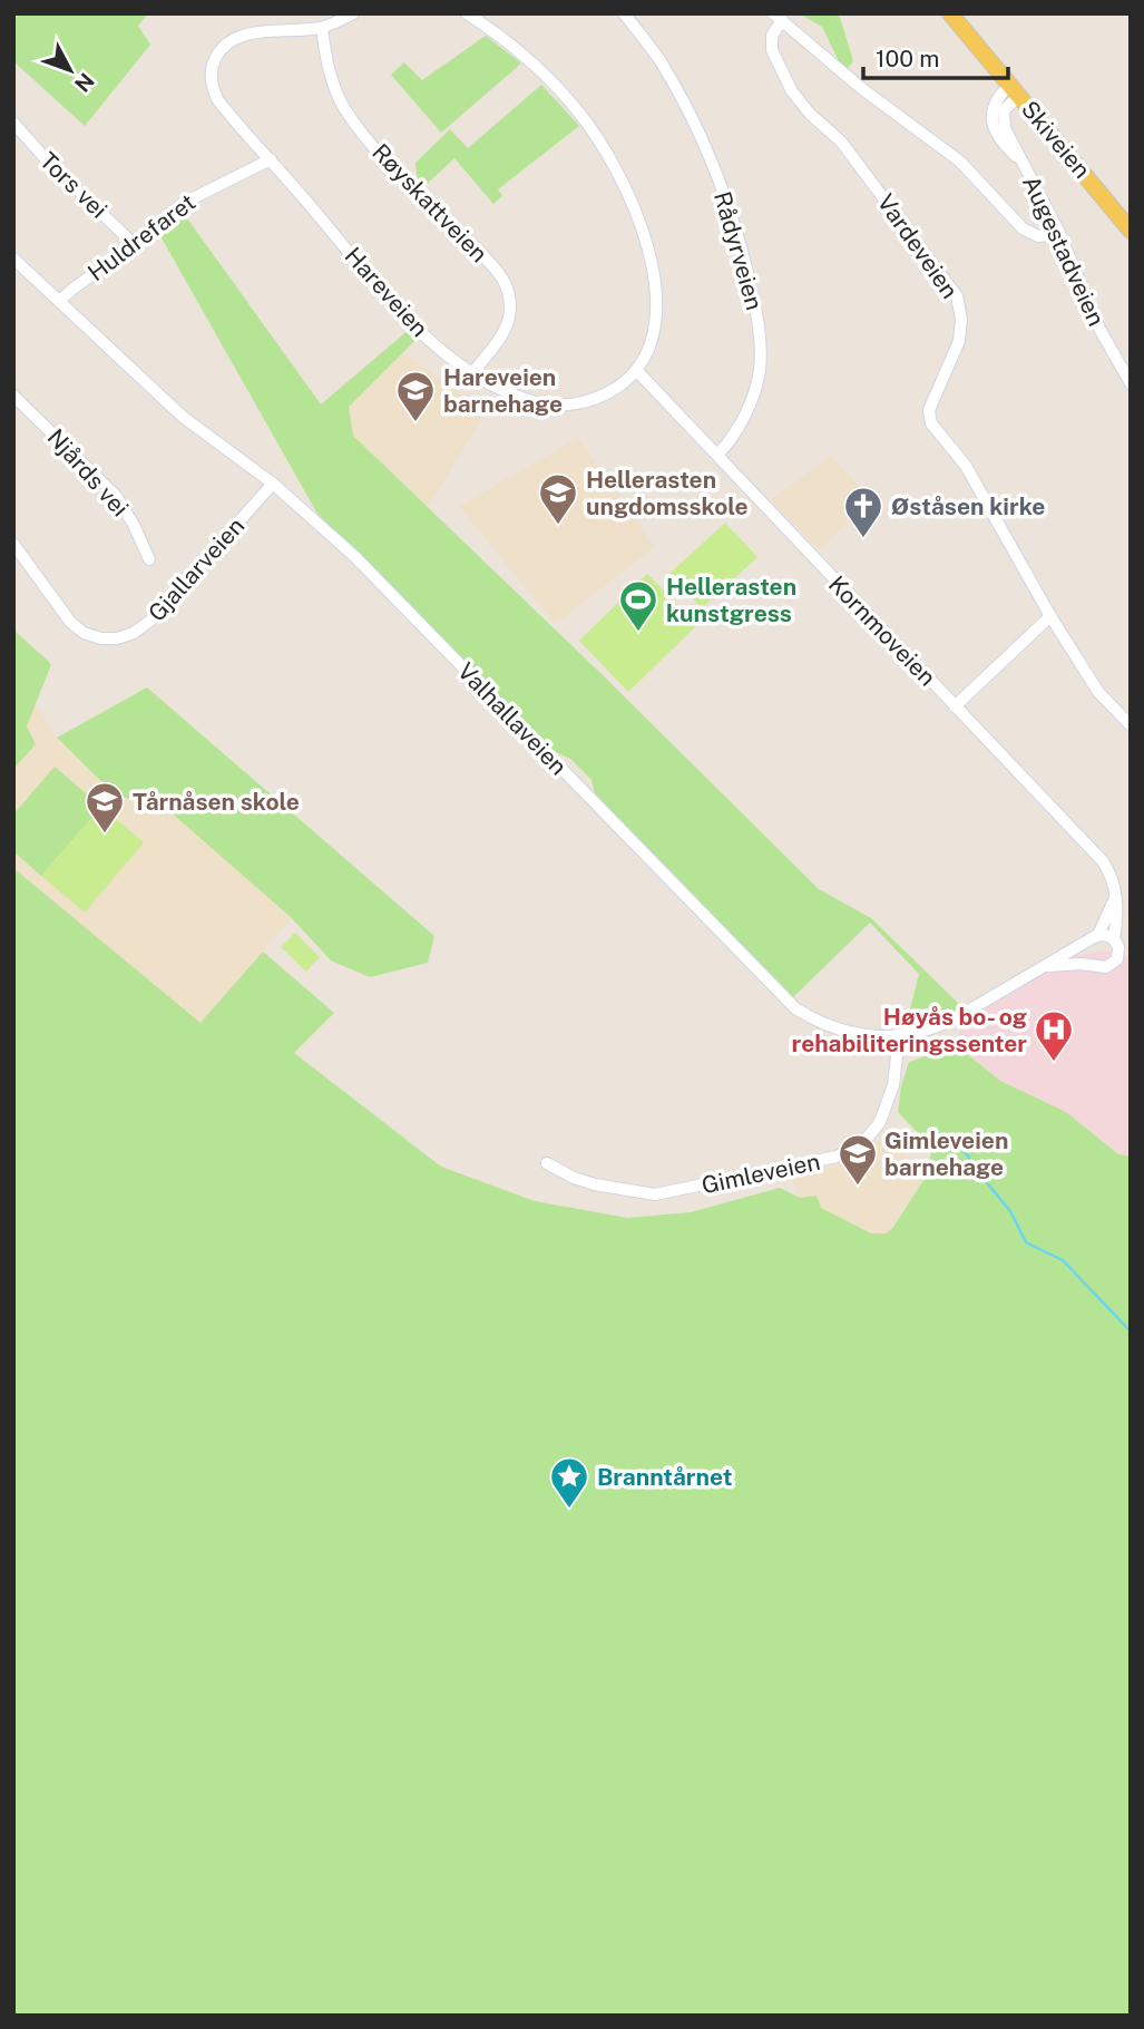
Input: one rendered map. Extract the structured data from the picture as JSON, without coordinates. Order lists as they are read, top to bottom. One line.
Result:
{"streets":{"main road":["Skiveien"],"street":["Tors vei","Røyskattveien","Huldrefaret","Vardeveien","Rådyrveien","Augestadveien","Hareveien","Njårds vei","Gjallarveien","Kornmoveien","Valhallaveien","Gimleveien"]},"crossings":[["Skiveien","Augestadveien"],["Tors vei","Huldrefaret"],["Røyskattveien","Hareveien"],["Huldrefaret","Hareveien"],["Huldrefaret","Valhallaveien"],["Rådyrveien","Kornmoveien"],["Hareveien","Kornmoveien"],["Gjallarveien","Valhallaveien"],["Kornmoveien","Valhallaveien"],["Valhallaveien","Gimleveien"]],"places":{"school or university":["Hareveien barnehage","Hellerasten ungdomsskole","Tårnåsen skole","Gimleveien barnehage"],"church":["Øståsen kirke"],"sports":["Hellerasten kunstgress"],"hospital":["Høyås bo- og rehabiliteringssenter"],"place":["Branntårnet"]},"scale_bar":"100 m","north":"bottom right"}
